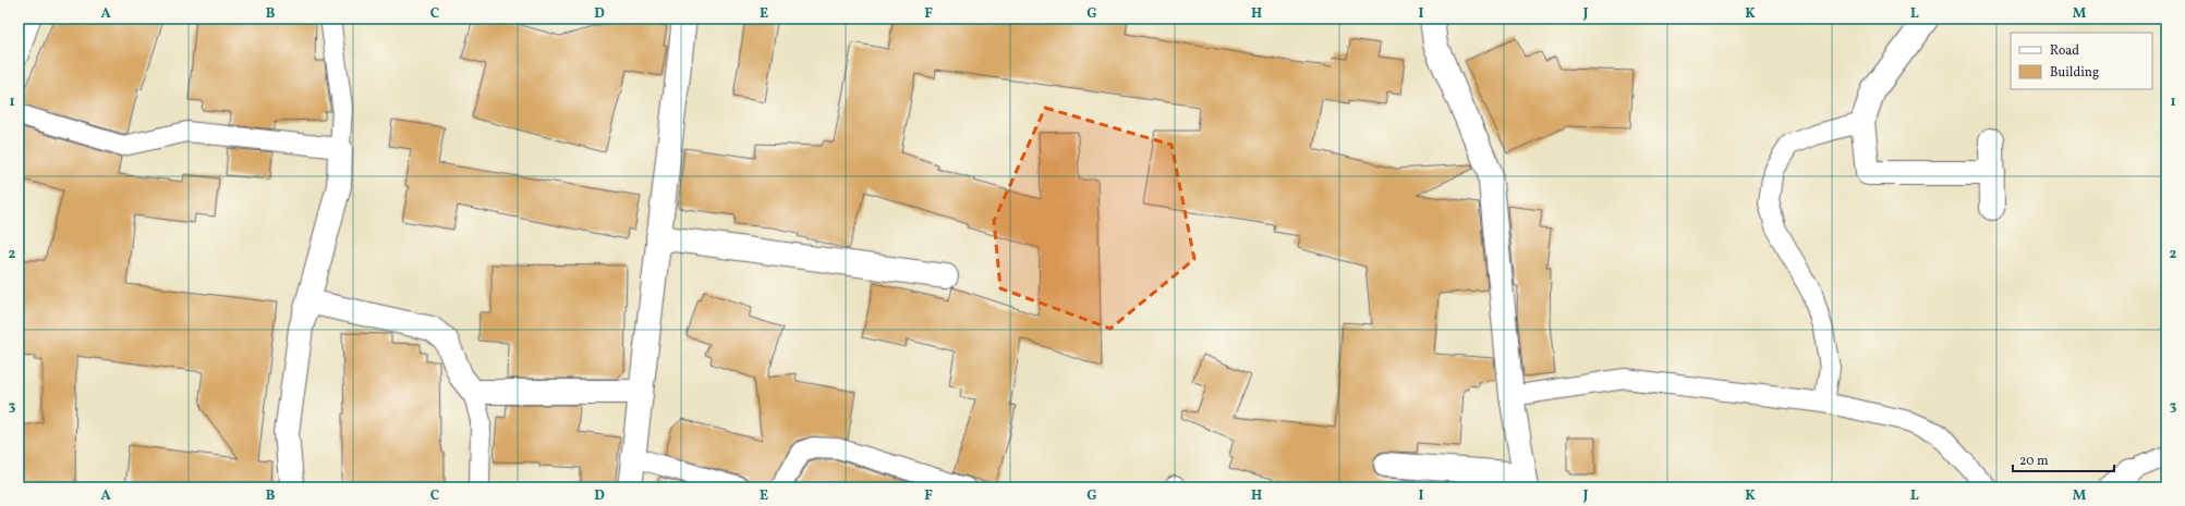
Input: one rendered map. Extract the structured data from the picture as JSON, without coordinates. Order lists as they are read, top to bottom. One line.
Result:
{"legend":["Road","Building"],"scale_bar":"20 m","grid":{"columns":["A","B","C","D","E","F","G","H","I","J","K","L","M"],"rows":["1","2","3"]}}
